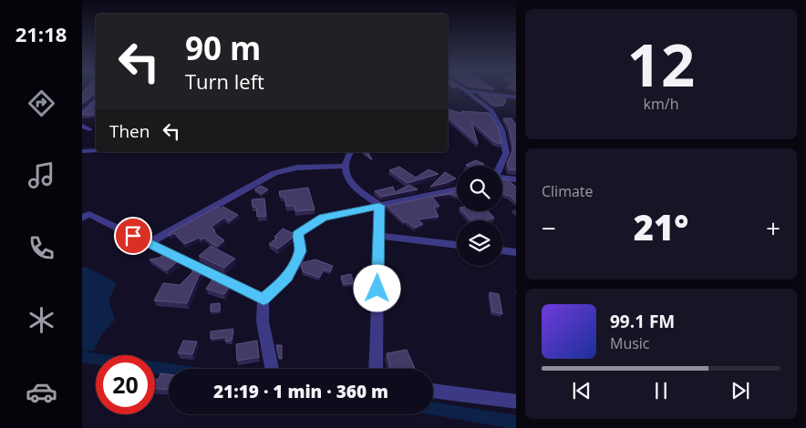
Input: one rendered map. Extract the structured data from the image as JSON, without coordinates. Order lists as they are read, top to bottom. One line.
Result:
{"page":{"tabs":"21:18","tile":[["12","km/h"],"Climate"],"turn":["90 m","Turn left"],"then":"Then","heat":["−","21°","+"],"song":["99.1 FM","Music"],"limit":"20","trip":"21:19 · 1 min · 360 m"}}
